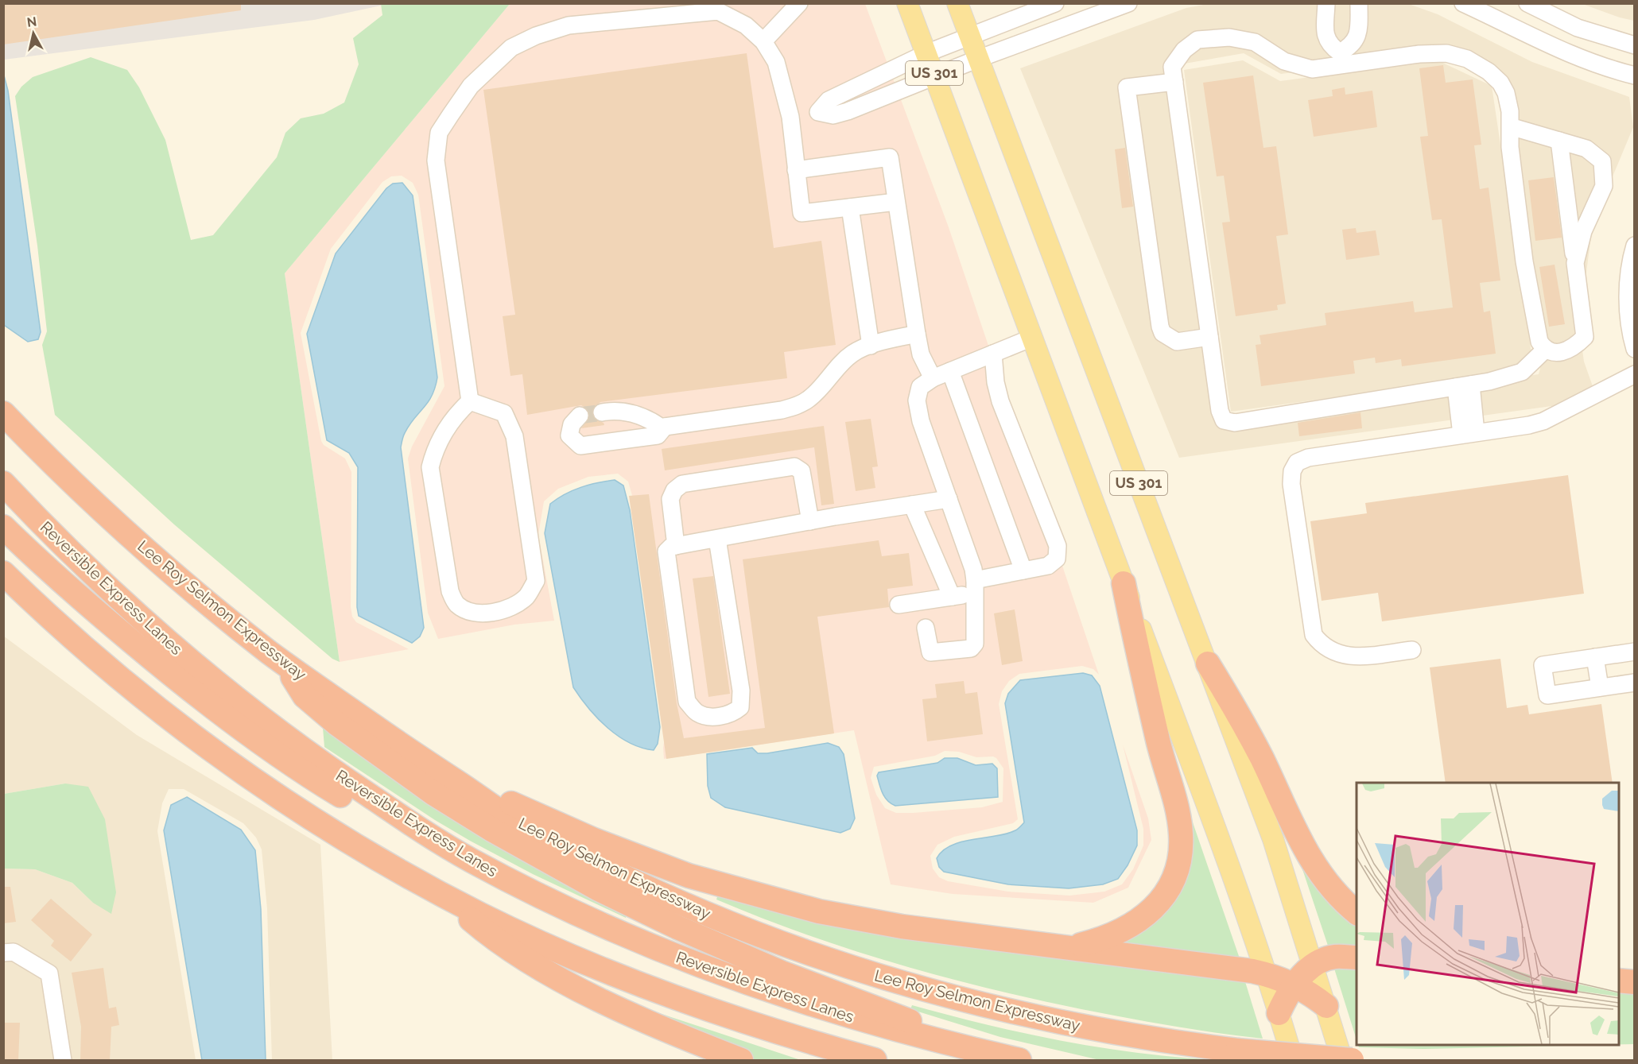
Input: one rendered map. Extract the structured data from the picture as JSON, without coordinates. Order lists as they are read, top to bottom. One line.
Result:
{"streets":{"highway":["Reversible Express Lanes","Lee Roy Selmon Expressway"],"main road":["US 301"]},"north":"top"}
